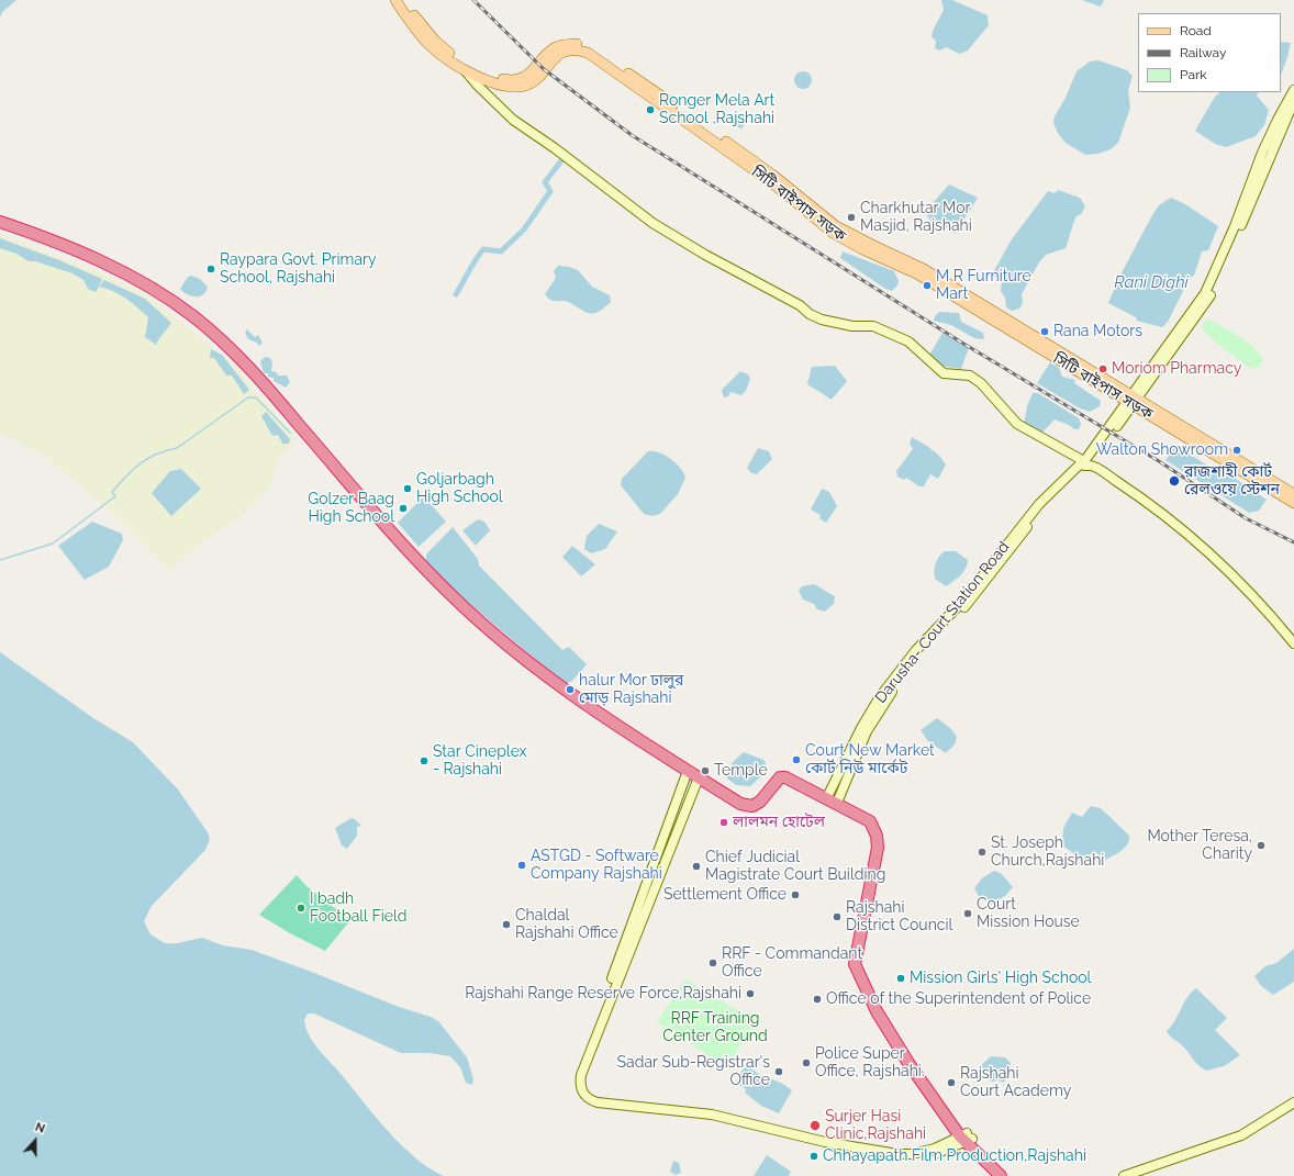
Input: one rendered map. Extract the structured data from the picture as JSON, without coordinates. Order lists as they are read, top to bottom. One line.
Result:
{"streets":{"main road":["সিটি বাইপাস সড়ক"],"street":["Darusha- Court Station Road"]},"crossings":[["সিটি বাইপাস সড়ক","Darusha- Court Station Road"]],"water":["Rani Dighi"],"parks":["RRF Training Center Ground"],"places":["Ronger Mela Art School ,Rajshahi","Charkhutar Mor Masjid, Rajshahi","Raypara Govt. Primary School, Rajshahi","M R Furniture Mart","Rana Motors","Moriom Pharmacy","Walton Showroom","রাজশাহী কোর্ট রেলওয়ে স্টেশন","Goljarbagh High School","Golzer Baag High School","halur Mor ঢালুর মোড় Rajshahi","Court New Market কোর্ট নিউ মার্কেট","Star Cineplex - Rajshahi","Temple","লালমন হোটেল","Mother Teresa, Charity","St. Joseph Church,Rajshahi","ASTGD - Software Company Rajshahi","Chief Judicial Magistrate Court Building","Settlement Office","I badh Football Field","Court Mission House","Rajshahi District Council","Chaldal Rajshahi Office","RRF - Commandant Office","Mission Girls' High School","Rajshahi Range Reserve Force,Rajshahi","Office of the Superintendent of Police","Police Super Office, Rajshahi.","Sadar Sub-Registrar's Office","Rajshahi Court Academy","Surjer Hasi Clinic,Rajshahi","Chhayapath Film Production,Rajshahi"],"legend":["Road","Railway","Park"],"north":"top"}
